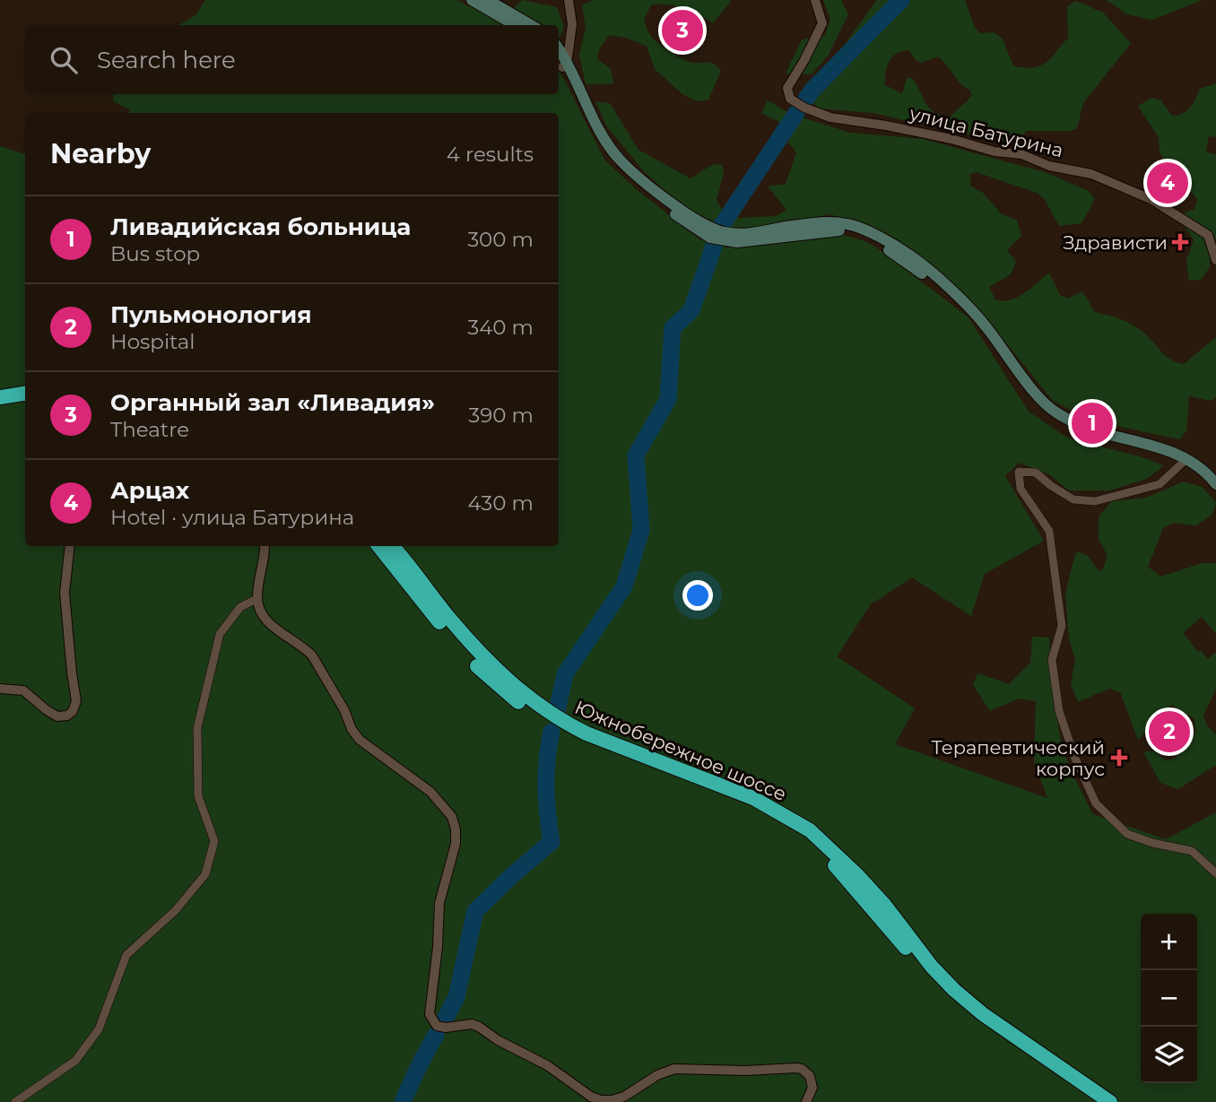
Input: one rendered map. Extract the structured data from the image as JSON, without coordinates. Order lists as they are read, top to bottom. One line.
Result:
{"streets":{"highway":["Южнобережное шоссе"],"street":["улица Батурина"]},"places":{"health":["Здрависти","Терапевтический корпус"]},"page":{"pins":["3","4","1","2"],"search":"Search here","heading":["Nearby","4 results"],"list":[{"mark":"1","name":"Ливадийская больница","note":"Bus stop","value":"300 m"},{"mark":"2","name":"Пульмонология","note":"Hospital","value":"340 m"},{"mark":"3","name":"Органный зал «Ливадия»","note":"Theatre","value":"390 m"},{"mark":"4","name":"Арцах","note":"Hotel · улица Батурина","value":"430 m"}],"map_buttons":["+","−"]}}
